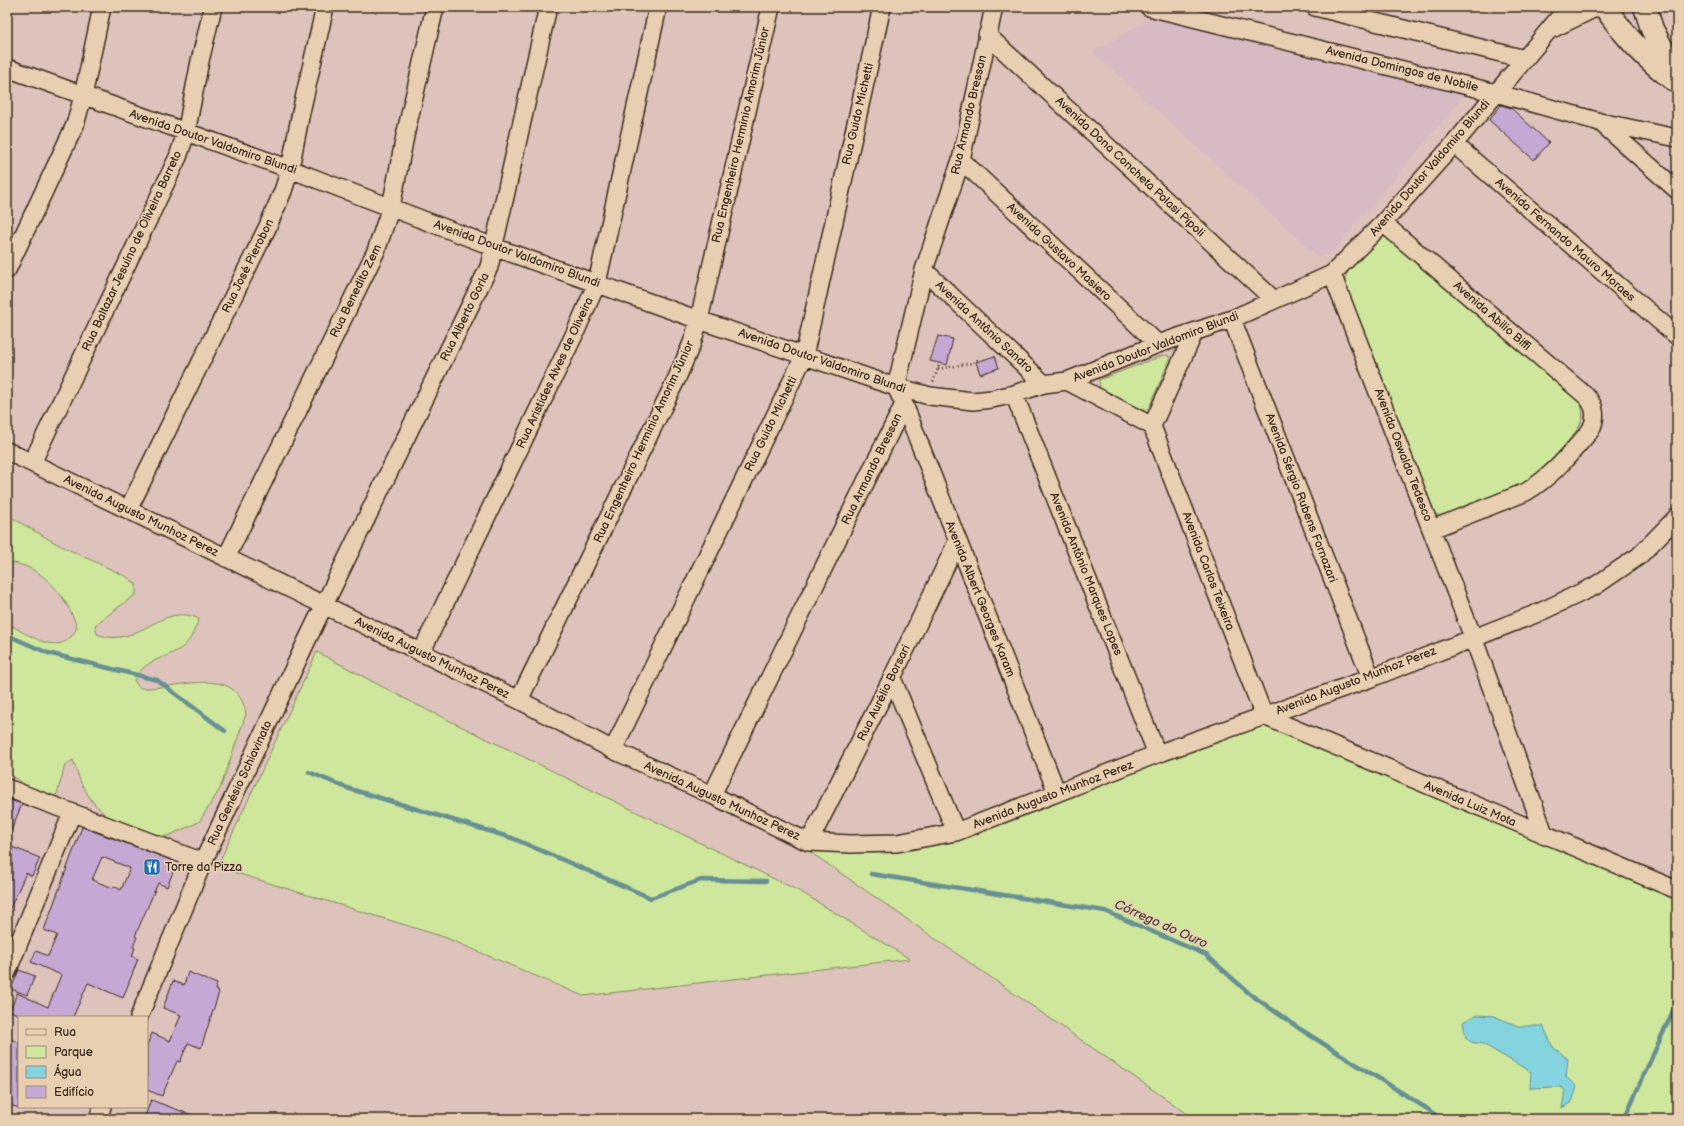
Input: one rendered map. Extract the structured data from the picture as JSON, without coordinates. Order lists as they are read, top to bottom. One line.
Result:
{"streets":{"street":["Avenida Domingos de Nobile","Rua Guido Michetti","Rua Armando Bressan","Rua Engenheiro Herminio Amorim Júnior","Avenida Doutor Valdomiro Blundi","Avenida Dona Concheta Polasi Pipoli","Avenida Fernando Mauro Moraes","Rua Baltazar Jesuíno de Oliveira Barreto","Avenida Gustavo Masiero","Rua José Pierobon","Rua Benedito Zem","Avenida Abilio Biffi","Rua Alberto Gorla","Avenida Antônio Sandro","Rua Aristides Alves de Oliveira","Avenida Oswaldo Tedesco","Avenida Sérgio Rubens Fornazari","Avenida Augusto Munhoz Perez","Avenida Carlos Teixeira","Avenida Antônio Marques Lopes","Avenida Albert Georges Karam","Rua Aurélio Borsari","Rua Genésio Schiavinato","Avenida Luiz Mota"]},"crossings":[["Avenida Domingos de Nobile","Avenida Doutor Valdomiro Blundi"],["Rua Guido Michetti","Avenida Doutor Valdomiro Blundi"],["Rua Guido Michetti","Avenida Augusto Munhoz Perez"],["Rua Armando Bressan","Avenida Doutor Valdomiro Blundi"],["Rua Armando Bressan","Avenida Dona Concheta Polasi Pipoli"],["Rua Armando Bressan","Avenida Gustavo Masiero"],["Rua Armando Bressan","Avenida Antônio Sandro"],["Rua Armando Bressan","Avenida Augusto Munhoz Perez"],["Rua Armando Bressan","Avenida Albert Georges Karam"],["Rua Engenheiro Herminio Amorim Júnior","Avenida Doutor Valdomiro Blundi"],["Rua Engenheiro Herminio Amorim Júnior","Avenida Augusto Munhoz Perez"],["Avenida Doutor Valdomiro Blundi","Avenida Dona Concheta Polasi Pipoli"],["Avenida Doutor Valdomiro Blundi","Avenida Fernando Mauro Moraes"],["Avenida Doutor Valdomiro Blundi","Rua Baltazar Jesuíno de Oliveira Barreto"],["Avenida Doutor Valdomiro Blundi","Avenida Gustavo Masiero"],["Avenida Doutor Valdomiro Blundi","Rua José Pierobon"],["Avenida Doutor Valdomiro Blundi","Rua Benedito Zem"],["Avenida Doutor Valdomiro Blundi","Avenida Abilio Biffi"],["Avenida Doutor Valdomiro Blundi","Rua Alberto Gorla"],["Avenida Doutor Valdomiro Blundi","Avenida Antônio Sandro"],["Avenida Doutor Valdomiro Blundi","Rua Aristides Alves de Oliveira"],["Avenida Doutor Valdomiro Blundi","Avenida Oswaldo Tedesco"],["Avenida Doutor Valdomiro Blundi","Avenida Sérgio Rubens Fornazari"],["Avenida Doutor Valdomiro Blundi","Avenida Antônio Marques Lopes"],["Rua Baltazar Jesuíno de Oliveira Barreto","Avenida Augusto Munhoz Perez"],["Rua José Pierobon","Avenida Augusto Munhoz Perez"],["Rua Benedito Zem","Avenida Augusto Munhoz Perez"],["Avenida Abilio Biffi","Avenida Oswaldo Tedesco"],["Rua Alberto Gorla","Avenida Augusto Munhoz Perez"],["Rua Alberto Gorla","Rua Genésio Schiavinato"],["Rua Aristides Alves de Oliveira","Avenida Augusto Munhoz Perez"],["Avenida Oswaldo Tedesco","Avenida Augusto Munhoz Perez"],["Avenida Oswaldo Tedesco","Avenida Luiz Mota"],["Avenida Sérgio Rubens Fornazari","Avenida Augusto Munhoz Perez"],["Avenida Augusto Munhoz Perez","Avenida Carlos Teixeira"],["Avenida Augusto Munhoz Perez","Avenida Antônio Marques Lopes"],["Avenida Augusto Munhoz Perez","Avenida Albert Georges Karam"],["Avenida Augusto Munhoz Perez","Rua Aurélio Borsari"],["Avenida Augusto Munhoz Perez","Avenida Luiz Mota"],["Avenida Carlos Teixeira","Avenida Luiz Mota"],["Avenida Albert Georges Karam","Rua Aurélio Borsari"]],"water":["Córrego do Ouro"],"places":{"restaurant":["Torre da Pizza"]},"legend":["Rua","Parque","Água","Edifício"]}
